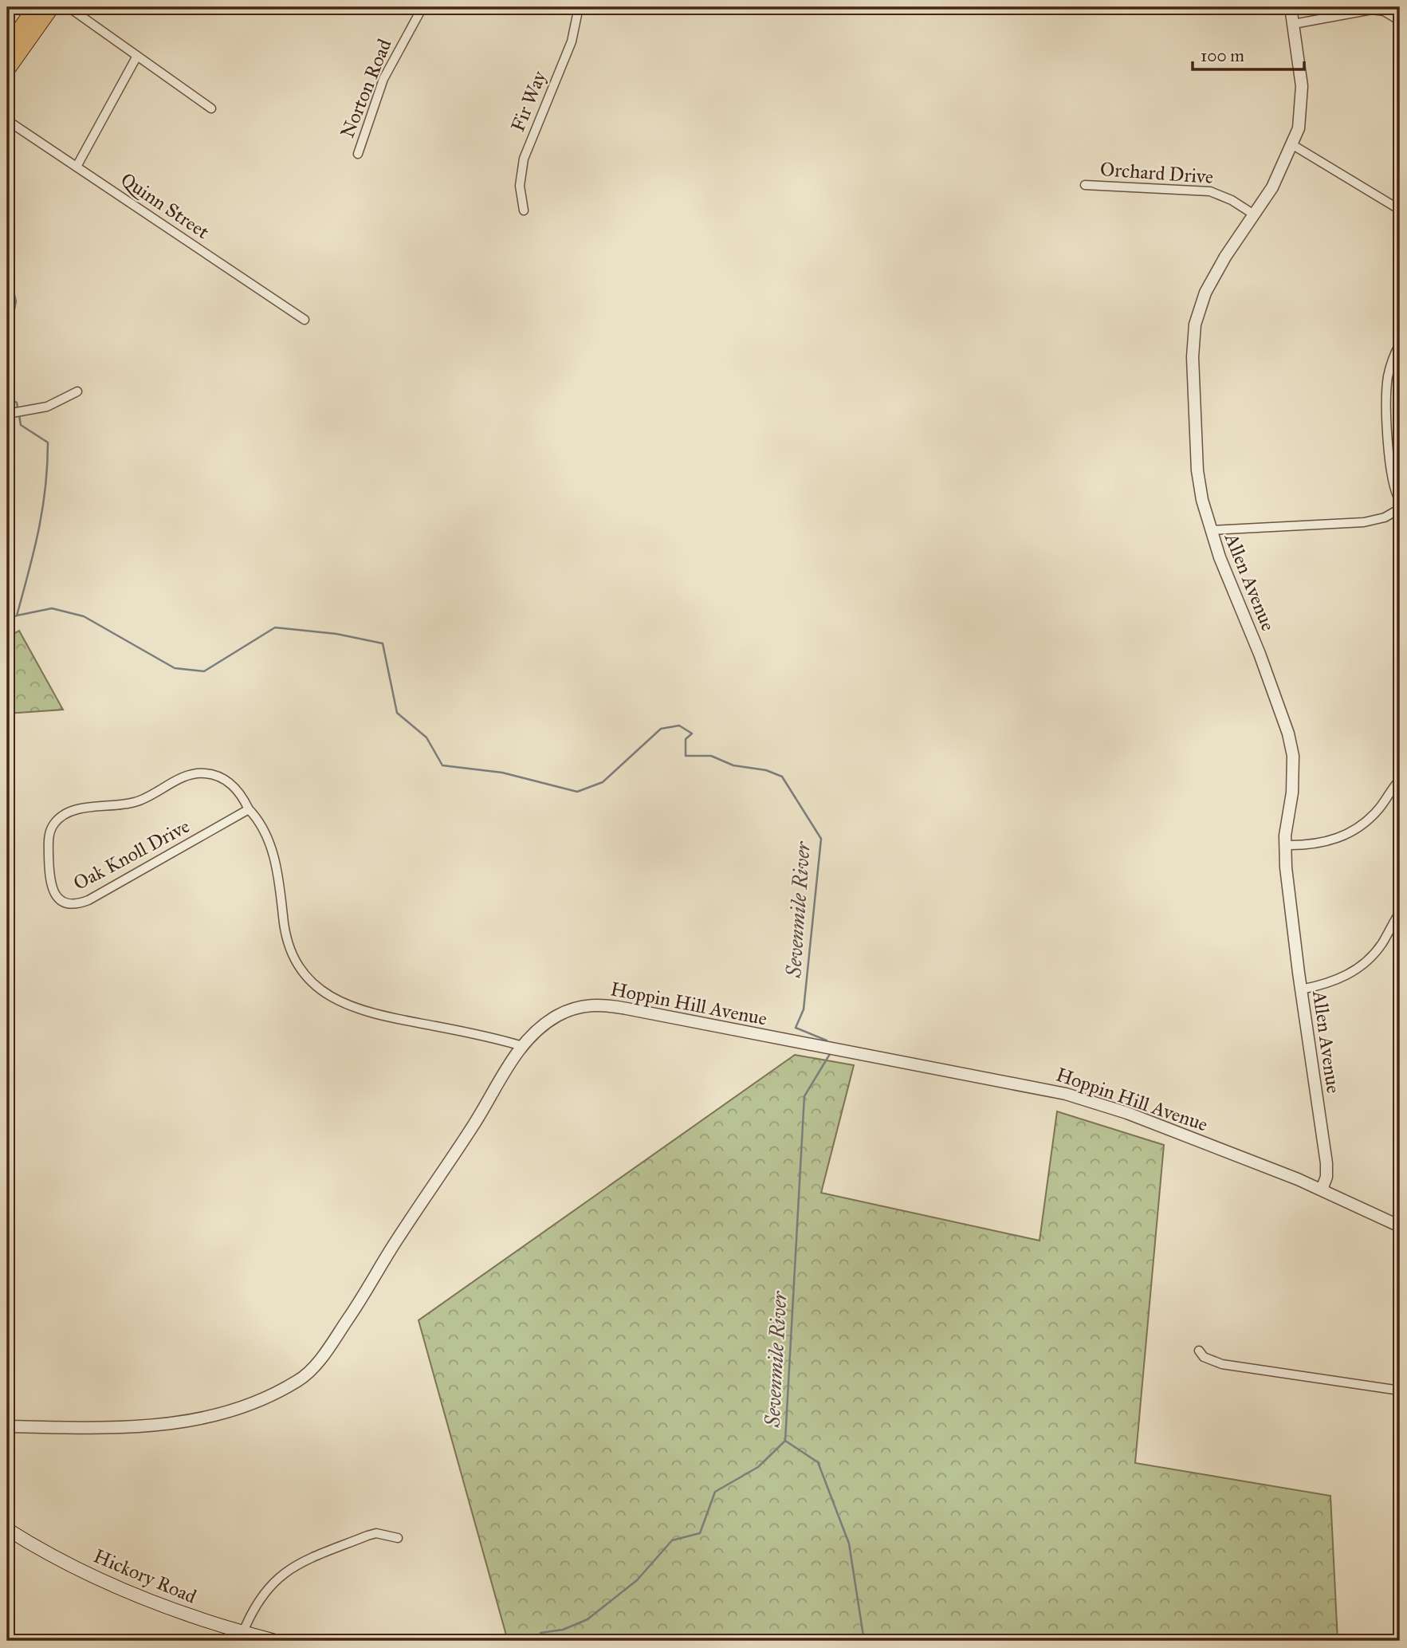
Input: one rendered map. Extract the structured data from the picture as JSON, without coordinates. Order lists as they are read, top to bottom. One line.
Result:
{"streets":{"main road":["Hickory Road"],"street":["Norton Road","Fir Way","Orchard Drive","Quinn Street","Allen Avenue","Oak Knoll Drive","Hoppin Hill Avenue"]},"crossings":[["Orchard Drive","Allen Avenue"],["Allen Avenue","Hoppin Hill Avenue"],["Oak Knoll Drive","Hoppin Hill Avenue"]],"water":["Sevenmile River"],"scale_bar":"100 m"}
